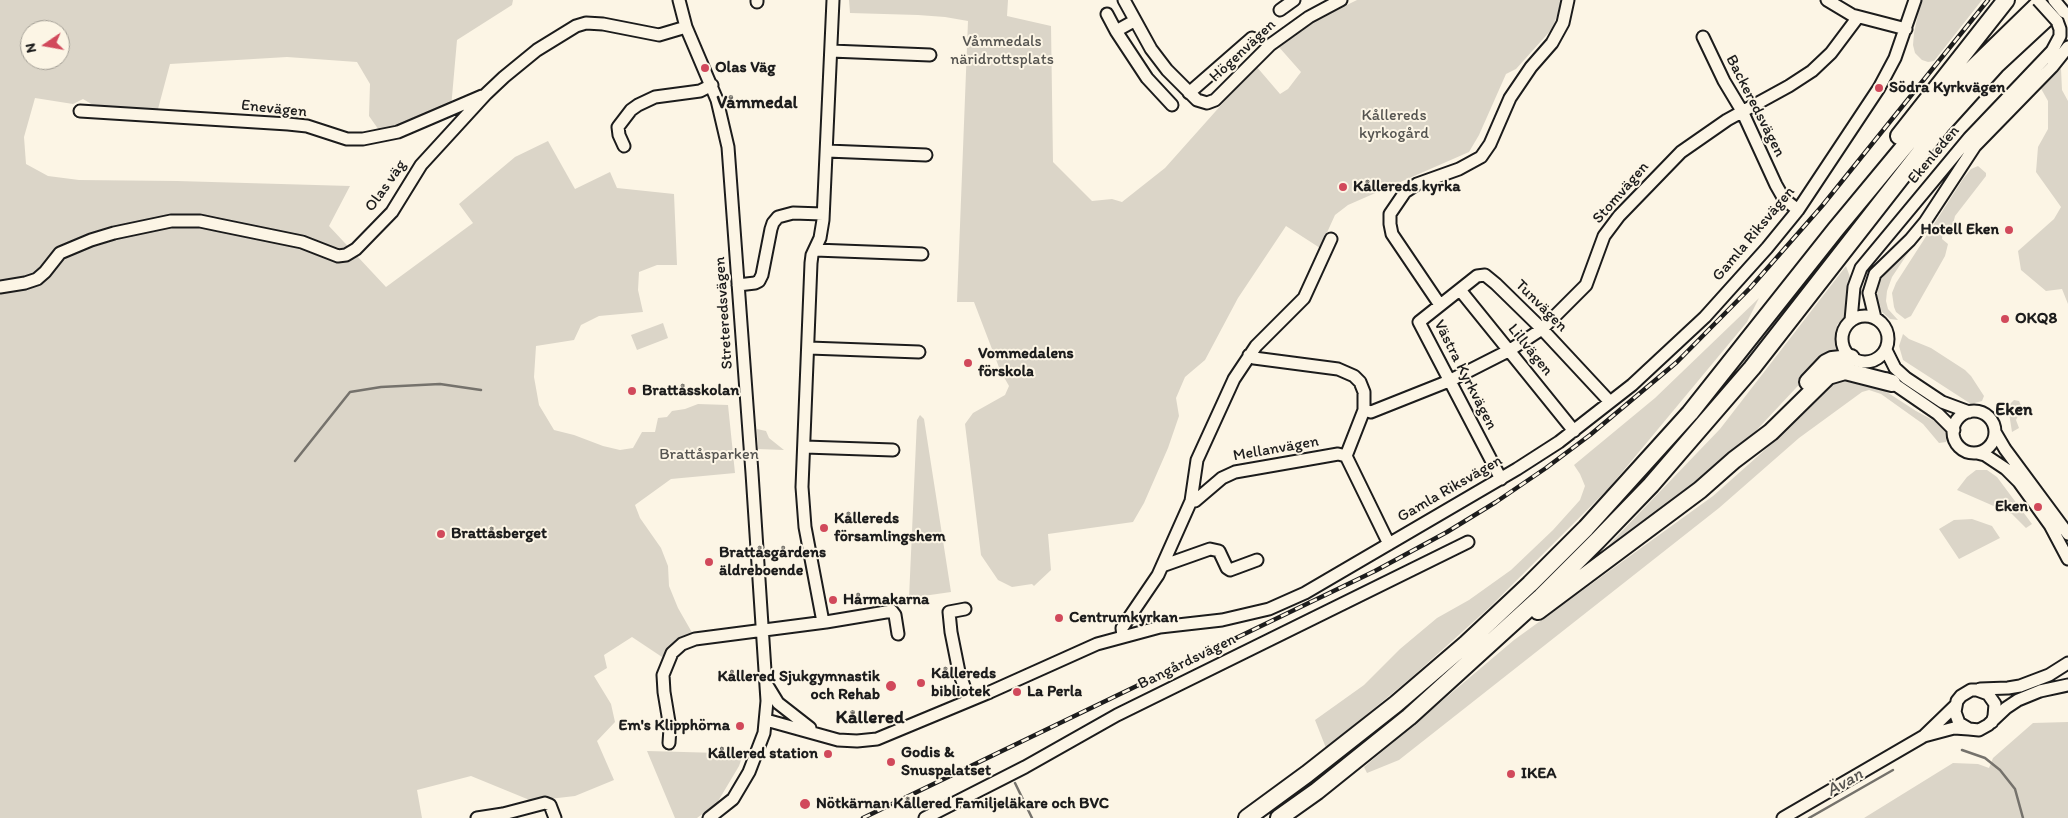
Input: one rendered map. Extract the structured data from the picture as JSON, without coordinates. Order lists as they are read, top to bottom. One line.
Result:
{"streets":{"street":["Högenvägen","Backeredsvägen","Enevägen","Ekenleden","Olas väg","Stomvägen","Gamla Riksvägen","Tunvägen","Streteredsvägen","Lillvägen","Västra Kyrkvägen","Mellanvägen","Bangårdsvägen"]},"crossings":[["Backeredsvägen","Stomvägen"],["Backeredsvägen","Gamla Riksvägen"],["Enevägen","Olas väg"],["Olas väg","Streteredsvägen"],["Stomvägen","Tunvägen"],["Stomvägen","Lillvägen"],["Stomvägen","Västra Kyrkvägen"],["Gamla Riksvägen","Tunvägen"],["Gamla Riksvägen","Streteredsvägen"],["Gamla Riksvägen","Lillvägen"],["Gamla Riksvägen","Västra Kyrkvägen"],["Tunvägen","Lillvägen"],["Tunvägen","Västra Kyrkvägen"]],"districts":["Våmmedal","Eken","Kållered"],"water":["Ävan"],"parks":["Våmmedals näridrottsplats","Kållereds kyrkogård","Brattåsparken"],"places":["Olas Väg","Södra Kyrkvägen","Kållereds kyrka","Hotell Eken","OKQ8","Vommedalens förskola","Brattåsskolan","Eken","Kållereds församlingshem","Brattåsberget","Brattåsgårdens äldreboende","Hårmakarna","Centrumkyrkan","Kållereds bibliotek","Kållered Sjukgymnastik och Rehab","La Perla","Em's Klipphörna","Kållered station","Godis & Snuspalatset","IKEA","Nötkärnan Kållered Familjeläkare och BVC"],"north":"left"}
